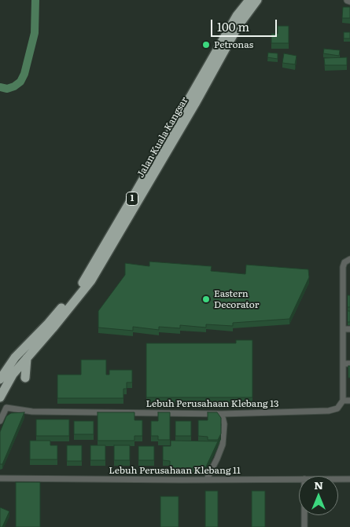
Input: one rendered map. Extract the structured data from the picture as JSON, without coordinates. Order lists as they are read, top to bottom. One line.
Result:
{"streets":{"highway":["Jalan Kuala Kangsar","1"],"street":["Lebuh Perusahaan Klebang 13","Lebuh Perusahaan Klebang 11"]},"places":["Petronas","Eastern Decorator"],"scale_bar":"100 m","north":"top"}
